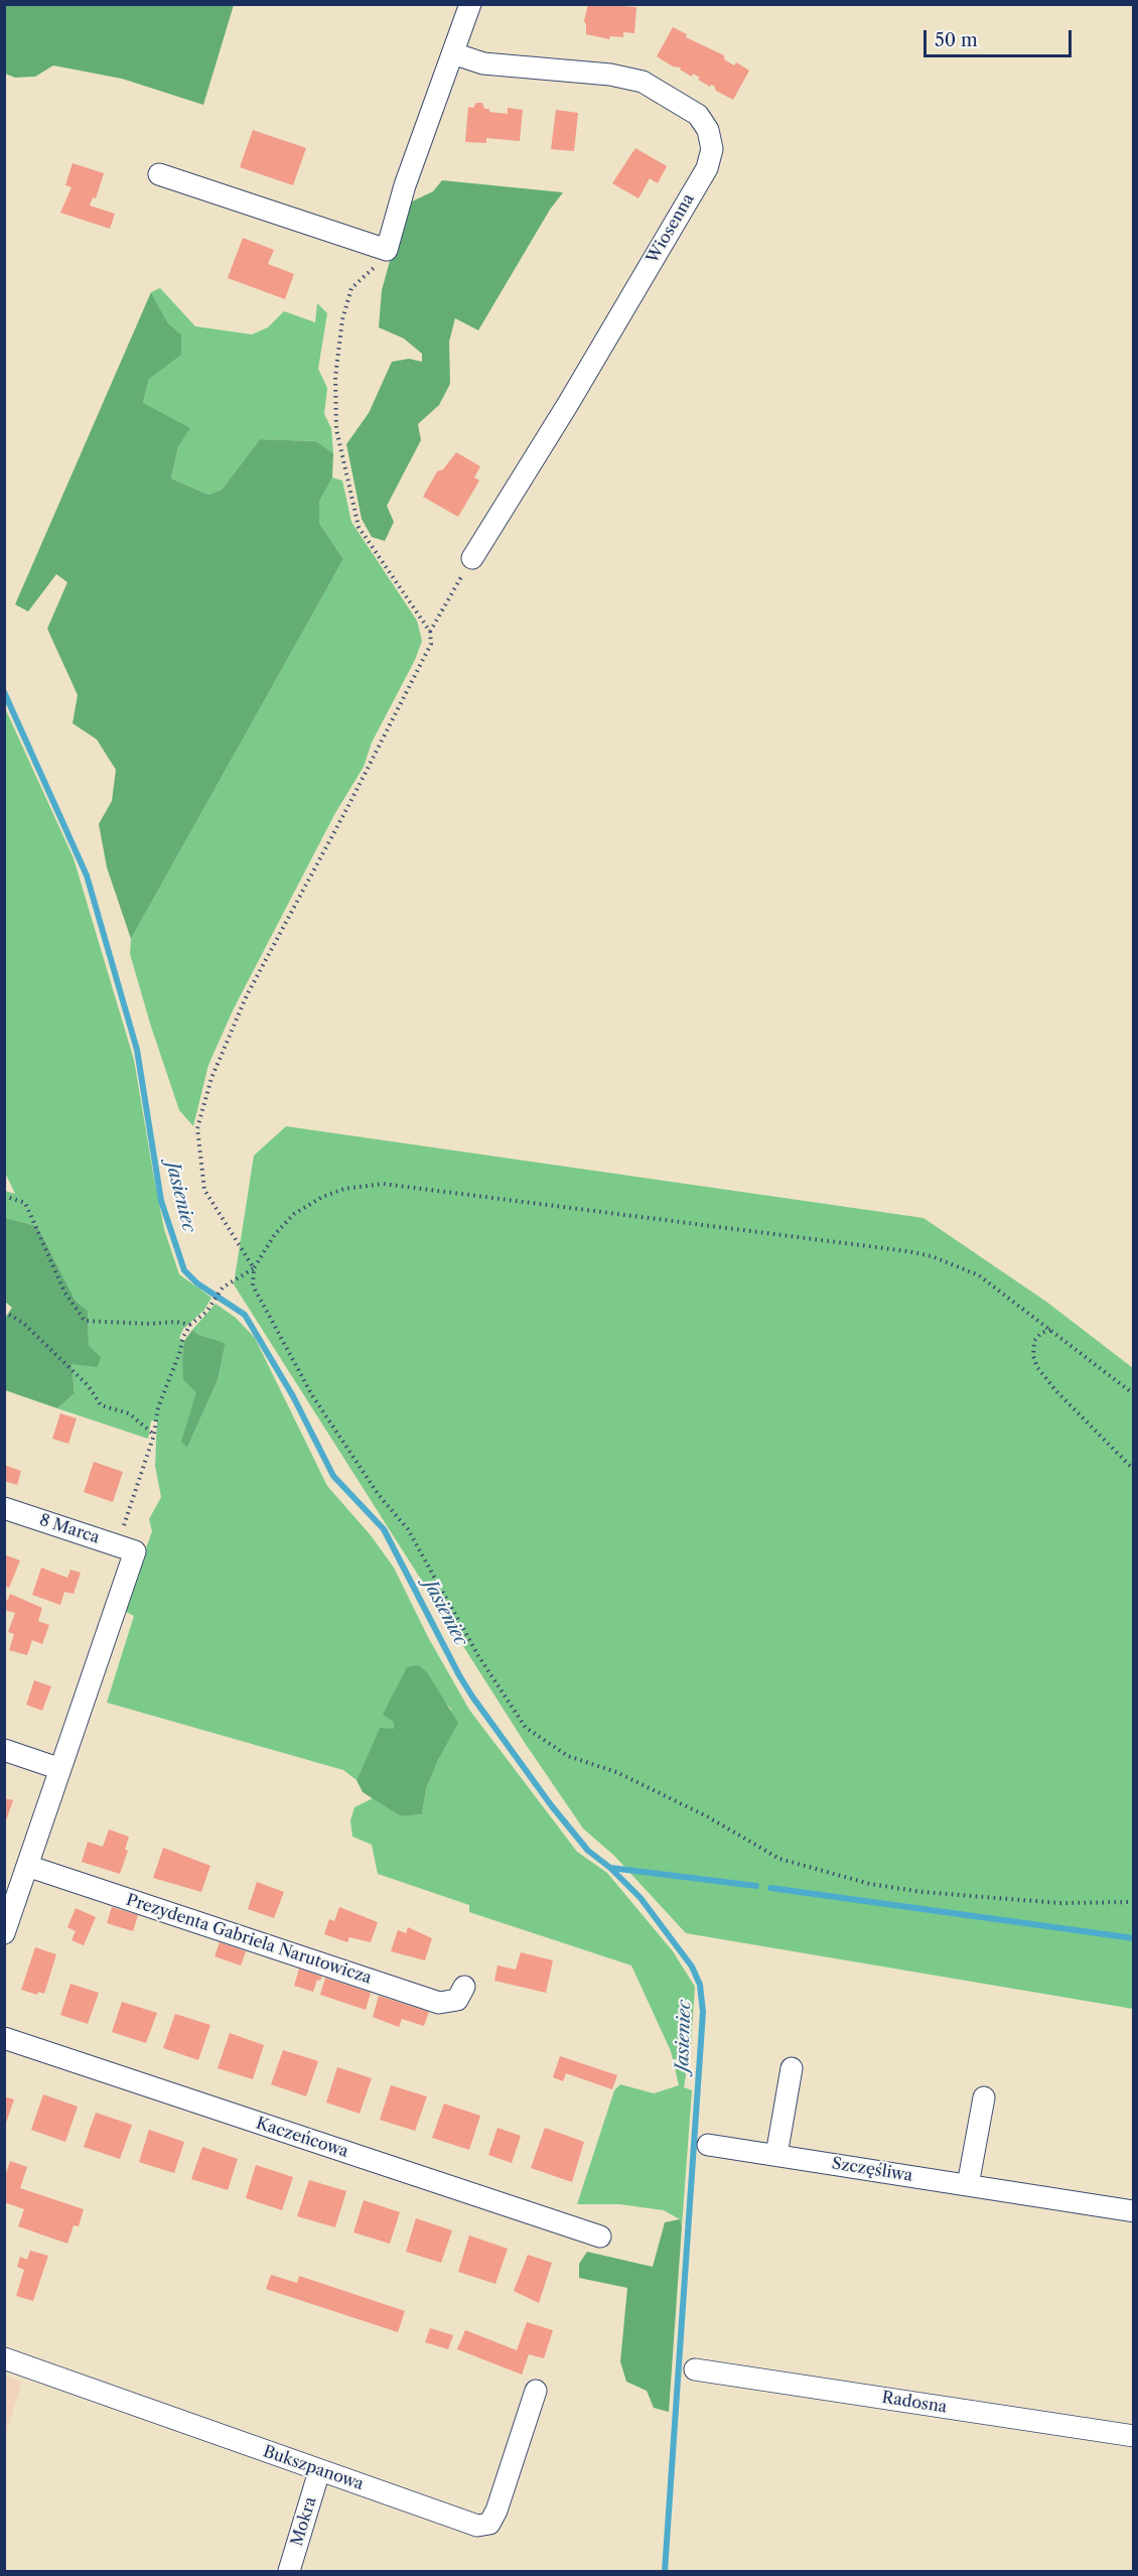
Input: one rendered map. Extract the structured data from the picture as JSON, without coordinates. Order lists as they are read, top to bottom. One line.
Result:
{"streets":{"street":["Wiosenna","8 Marca","Prezydenta Gabriela Narutowicza","Kaczeńcowa","Szczęśliwa","Radosna","Bukszpanowa","Mokra"]},"crossings":[["Bukszpanowa","Mokra"]],"water":["Jasieniec"],"scale_bar":"50 m"}
